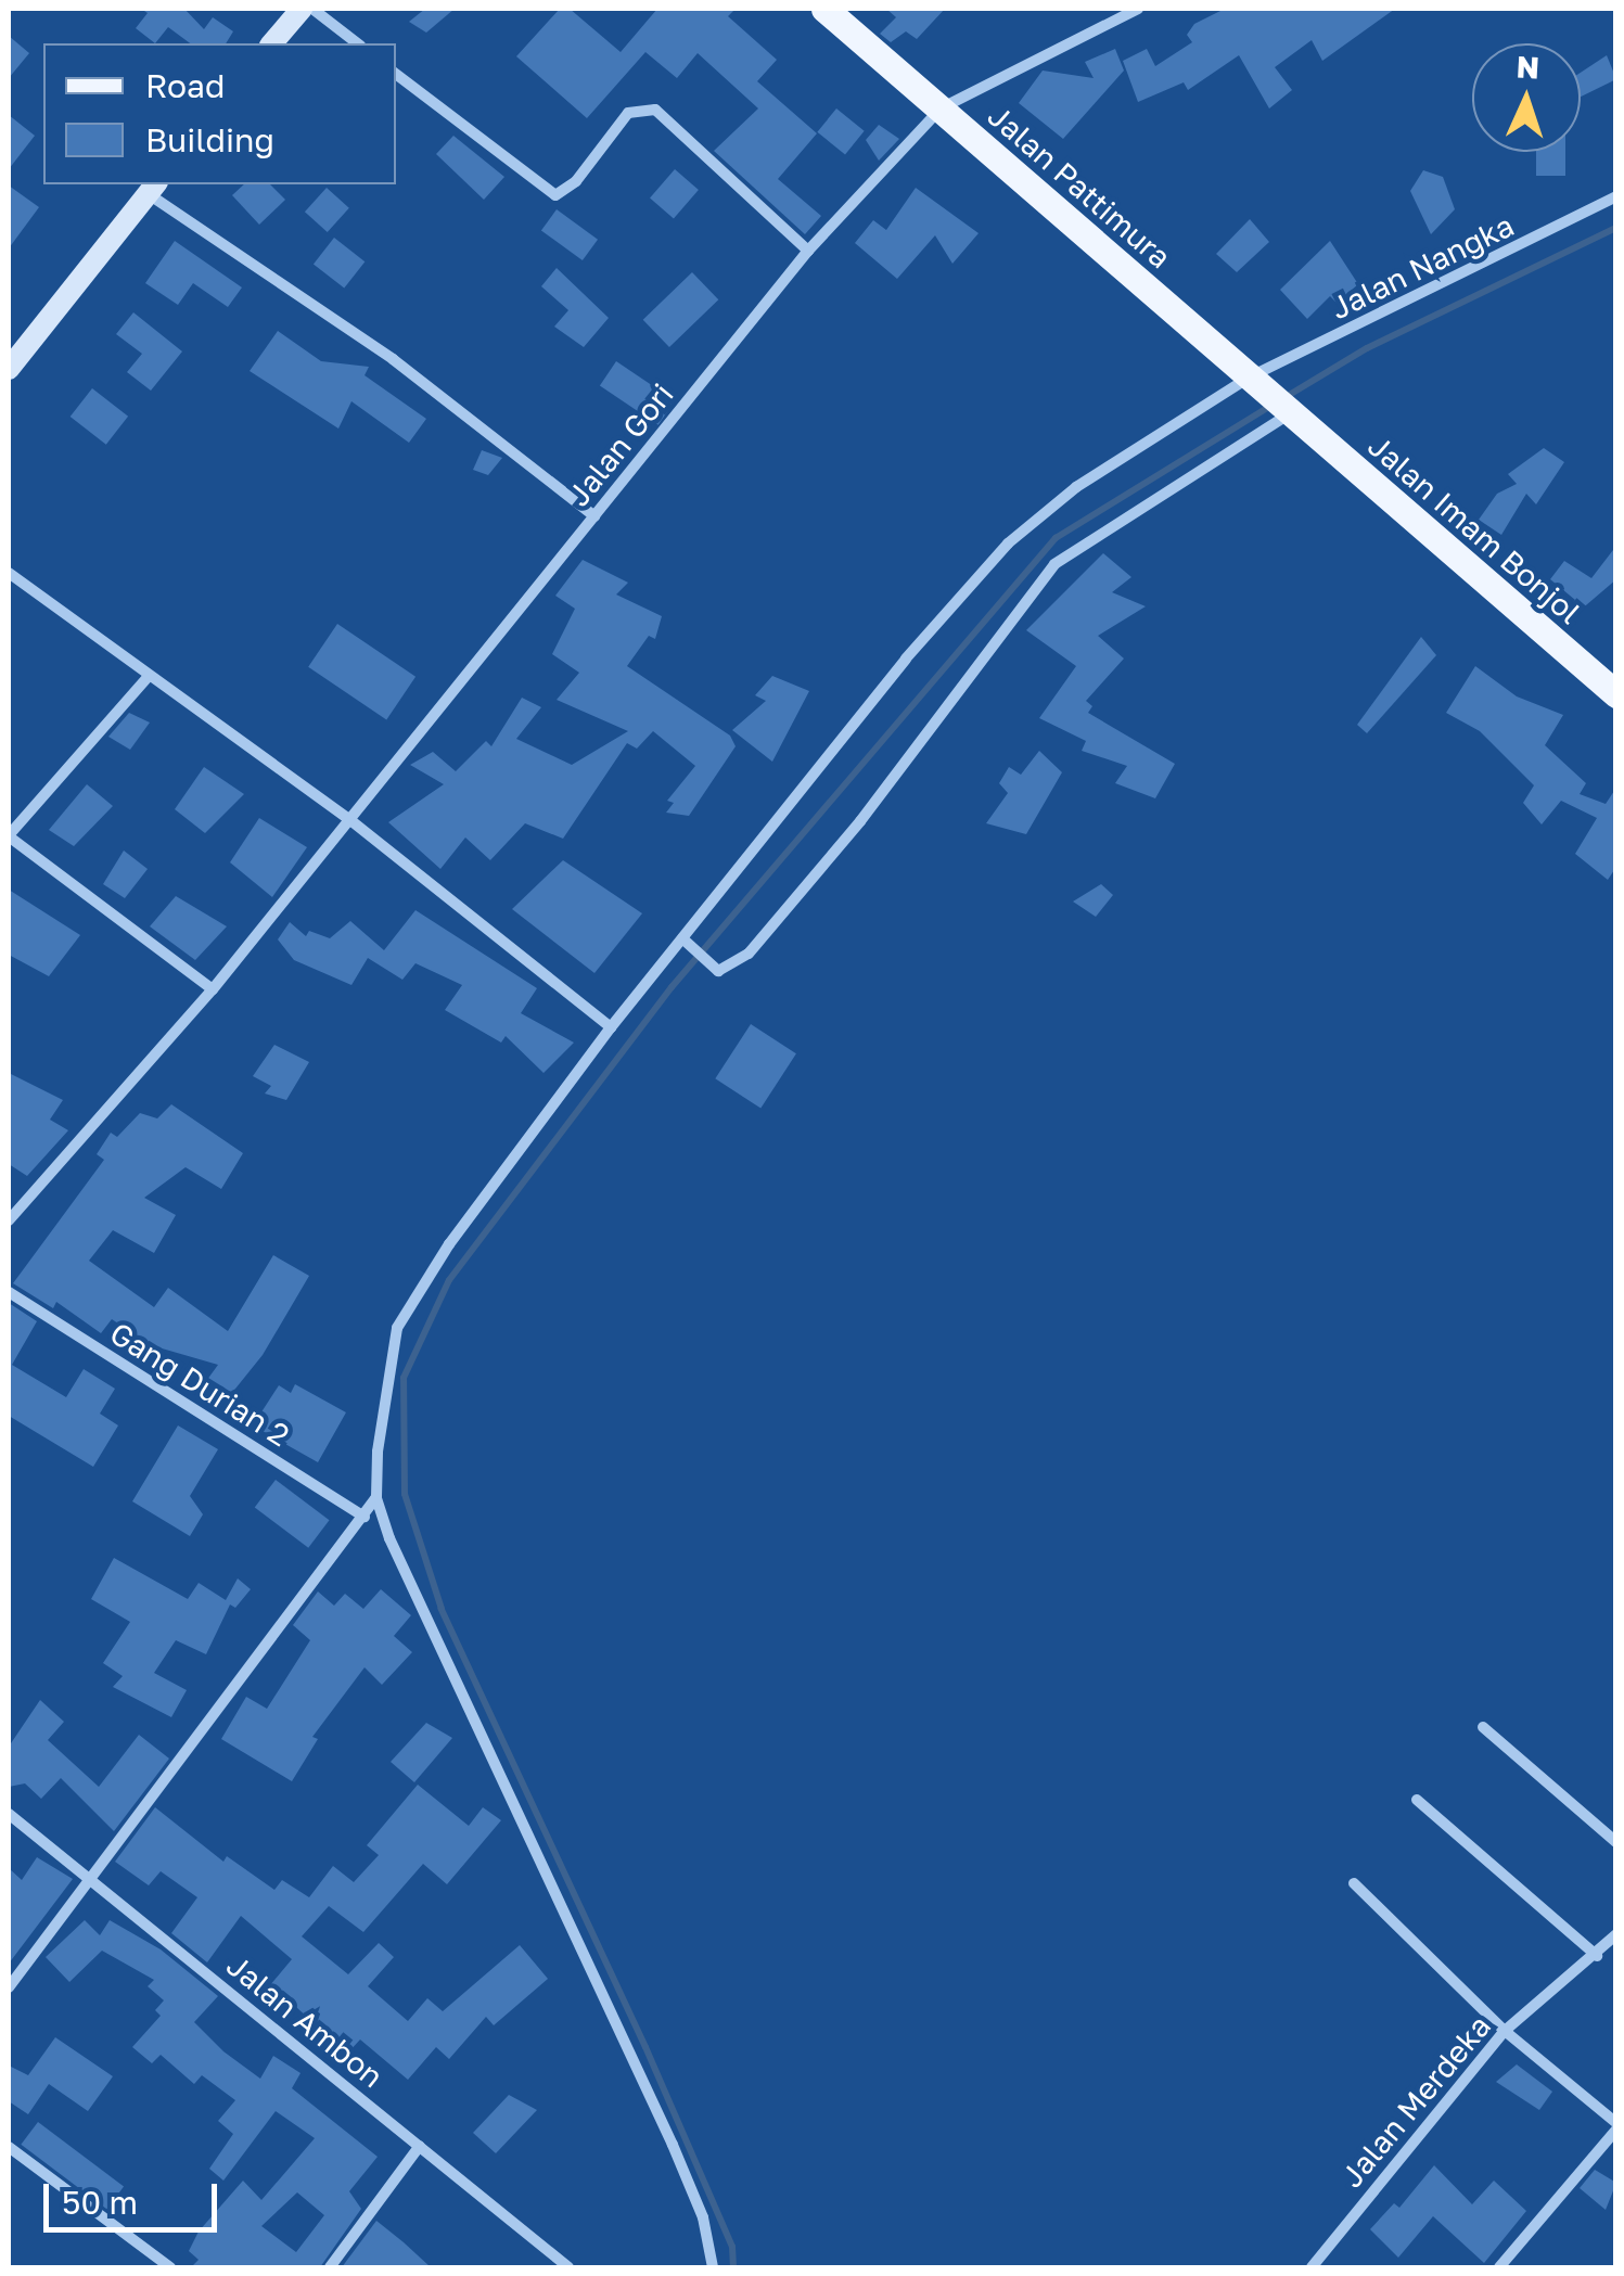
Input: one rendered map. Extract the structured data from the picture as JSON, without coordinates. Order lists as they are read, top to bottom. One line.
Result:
{"streets":{"main road":["Jalan Pattimura","Jalan Imam Bonjol"],"street":["Jalan Nangka","Jalan Gori","Gang Durian 2","Jalan Ambon","Jalan Merdeka"]},"crossings":[["Jalan Pattimura","Jalan Nangka"],["Jalan Pattimura","Jalan Gori"],["Jalan Pattimura","Jalan Imam Bonjol"]],"legend":["Road","Building"],"scale_bar":"50 m","north":"top"}
